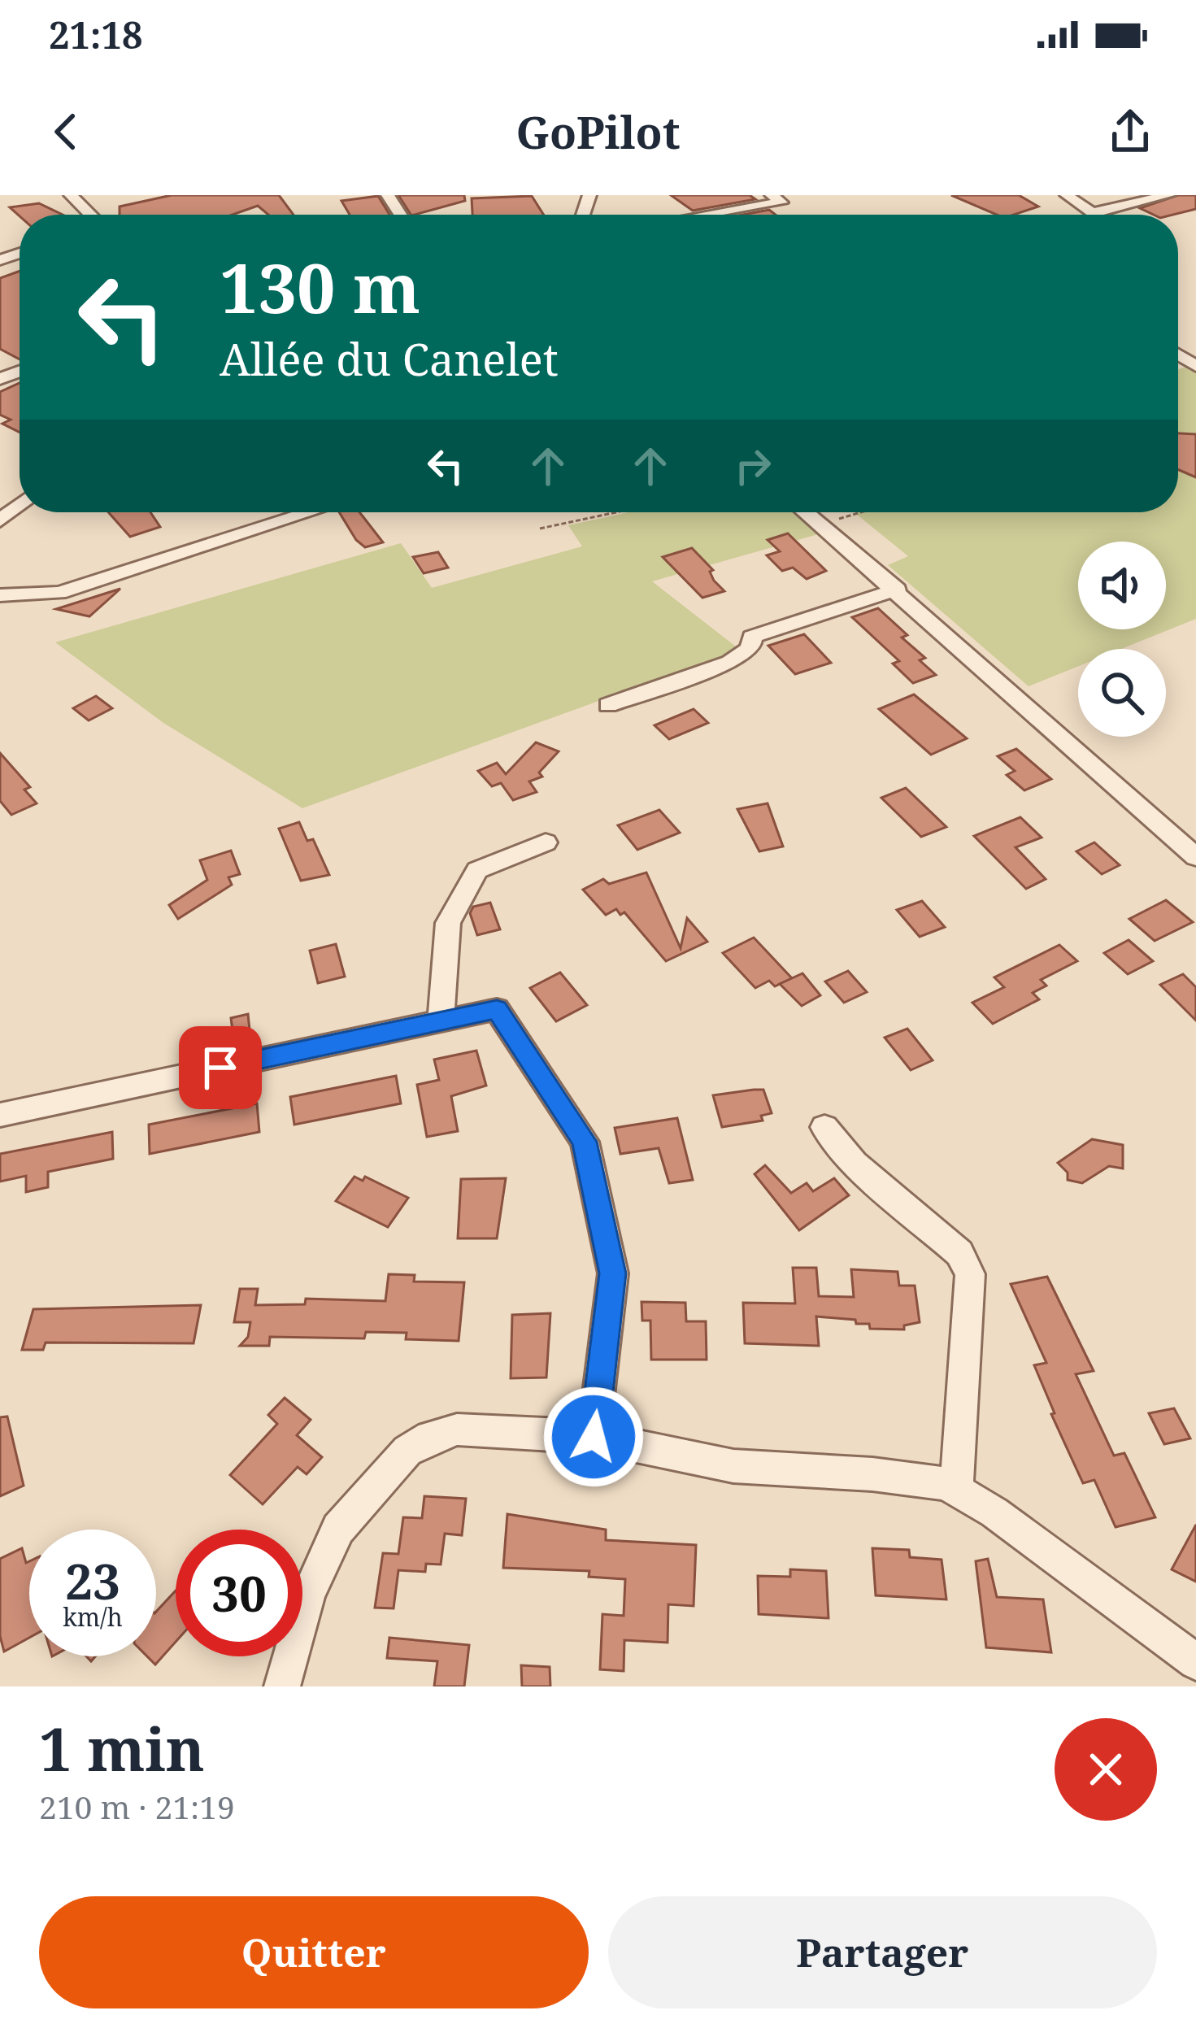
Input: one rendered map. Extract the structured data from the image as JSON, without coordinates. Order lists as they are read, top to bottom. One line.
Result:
{"page":{"status":"21:18","header":"GoPilot","turn":["130 m","Allée du Canelet"],"speed":"23 km/h","limit":"30","heading":["1 min","210 m · 21:19"],"buttons":["Quitter","Partager"]}}
